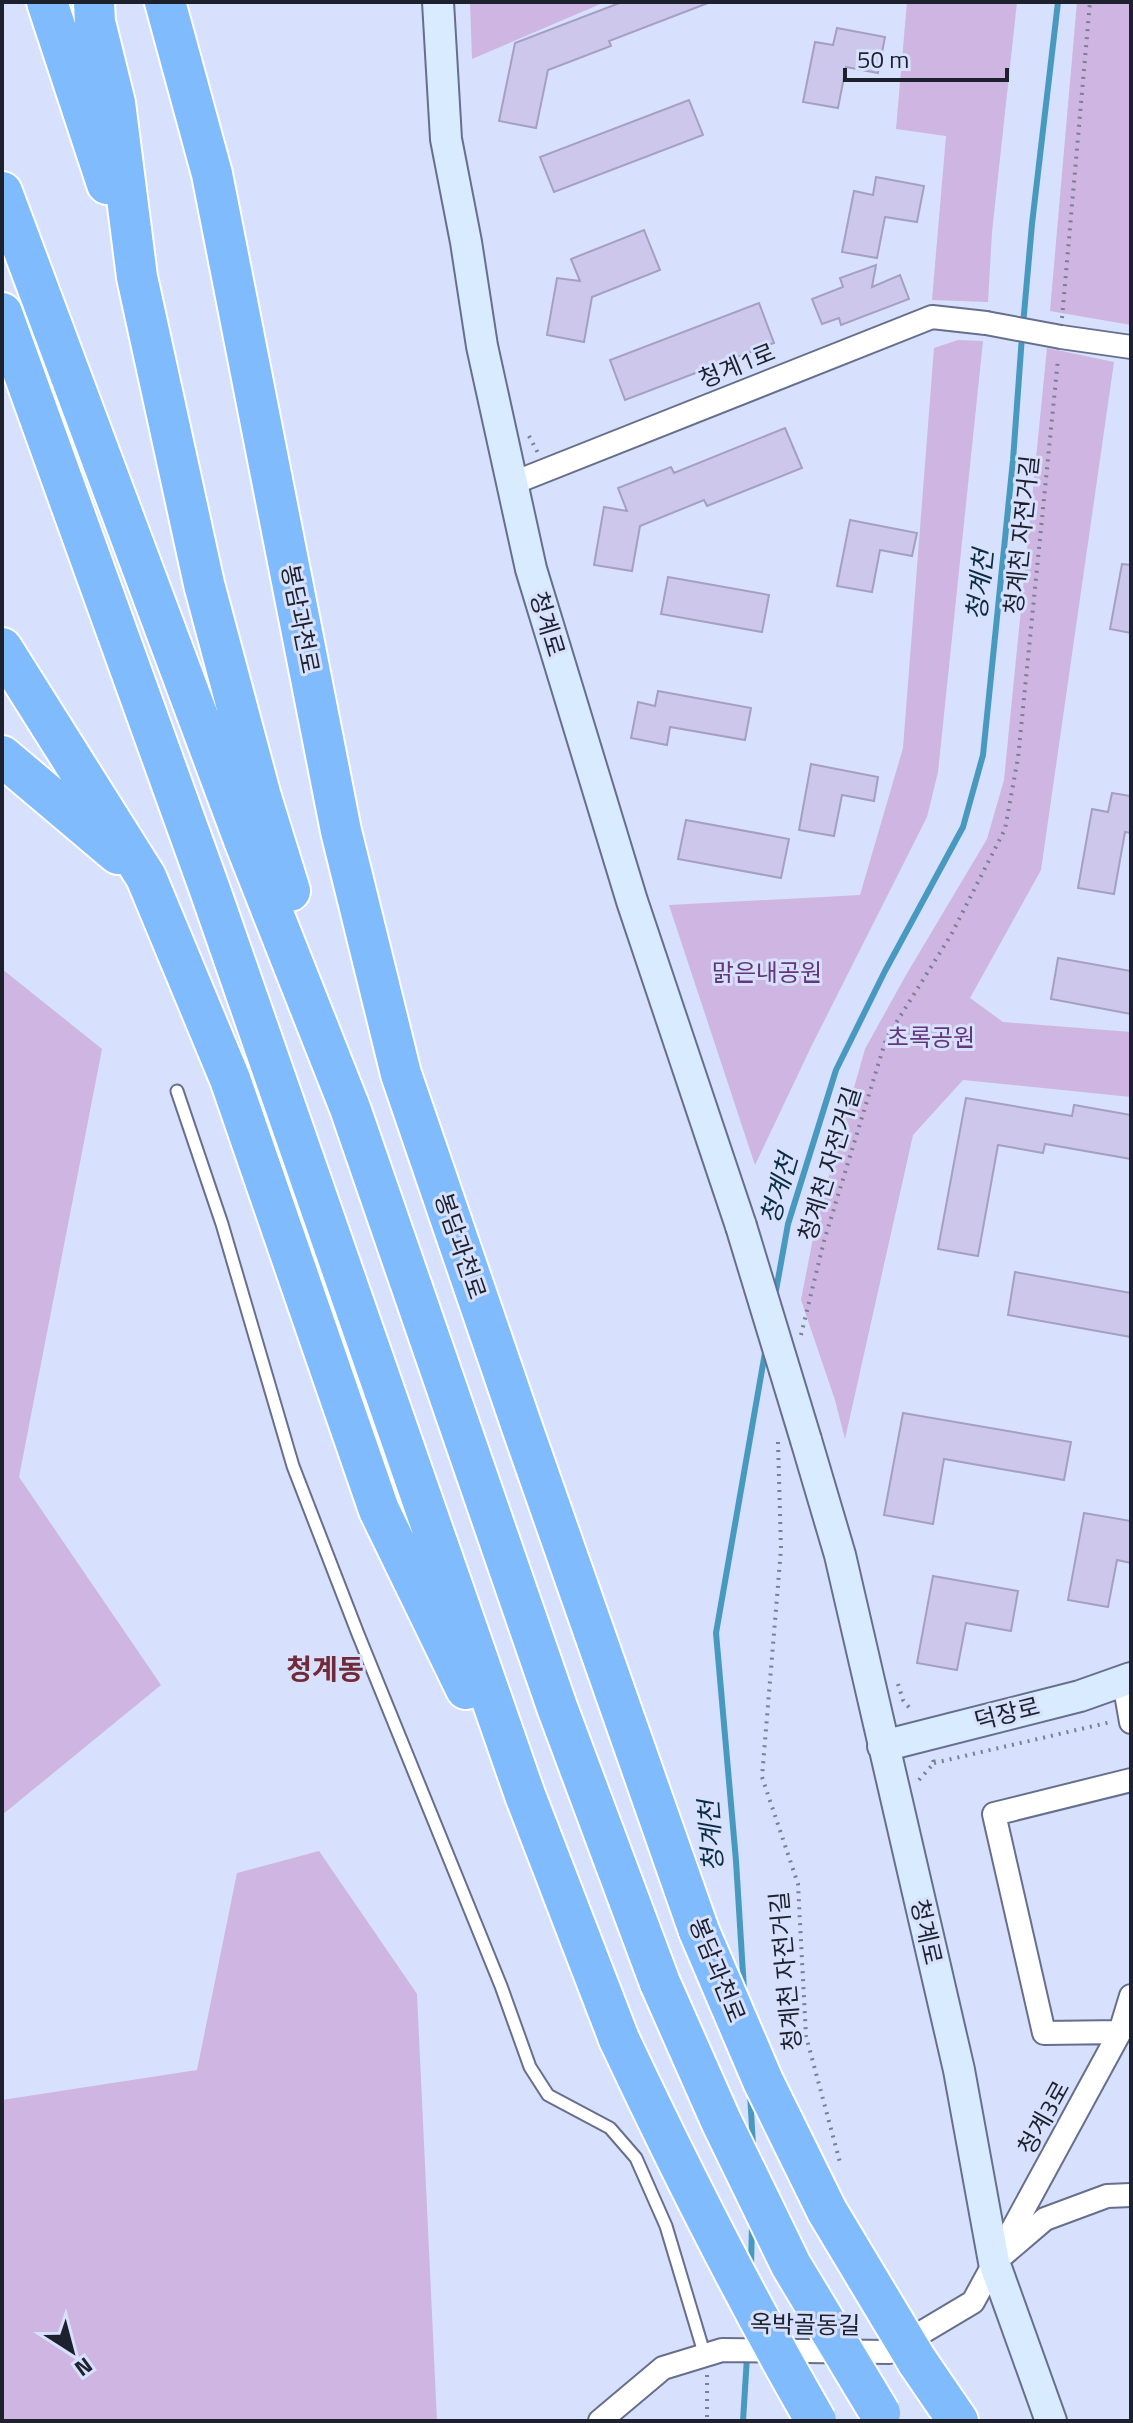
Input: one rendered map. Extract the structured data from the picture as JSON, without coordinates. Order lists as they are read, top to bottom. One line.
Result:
{"streets":{"highway":["봉담과천로"],"street":["청계1로","청계로","덕장로","청계3로","옥박골동길"],"path":["청계천 자전거길"]},"crossings":[["청계1로","청계천 자전거길"],["청계1로","청계로"],["청계천 자전거길","청계로"],["봉담과천로","옥박골동길"],["청계로","덕장로"],["청계로","청계3로"],["청계로","옥박골동길"],["청계3로","옥박골동길"]],"districts":["청계동"],"water":["청계천"],"parks":["맑은내공원","초록공원"],"scale_bar":"50 m","north":"bottom right"}
